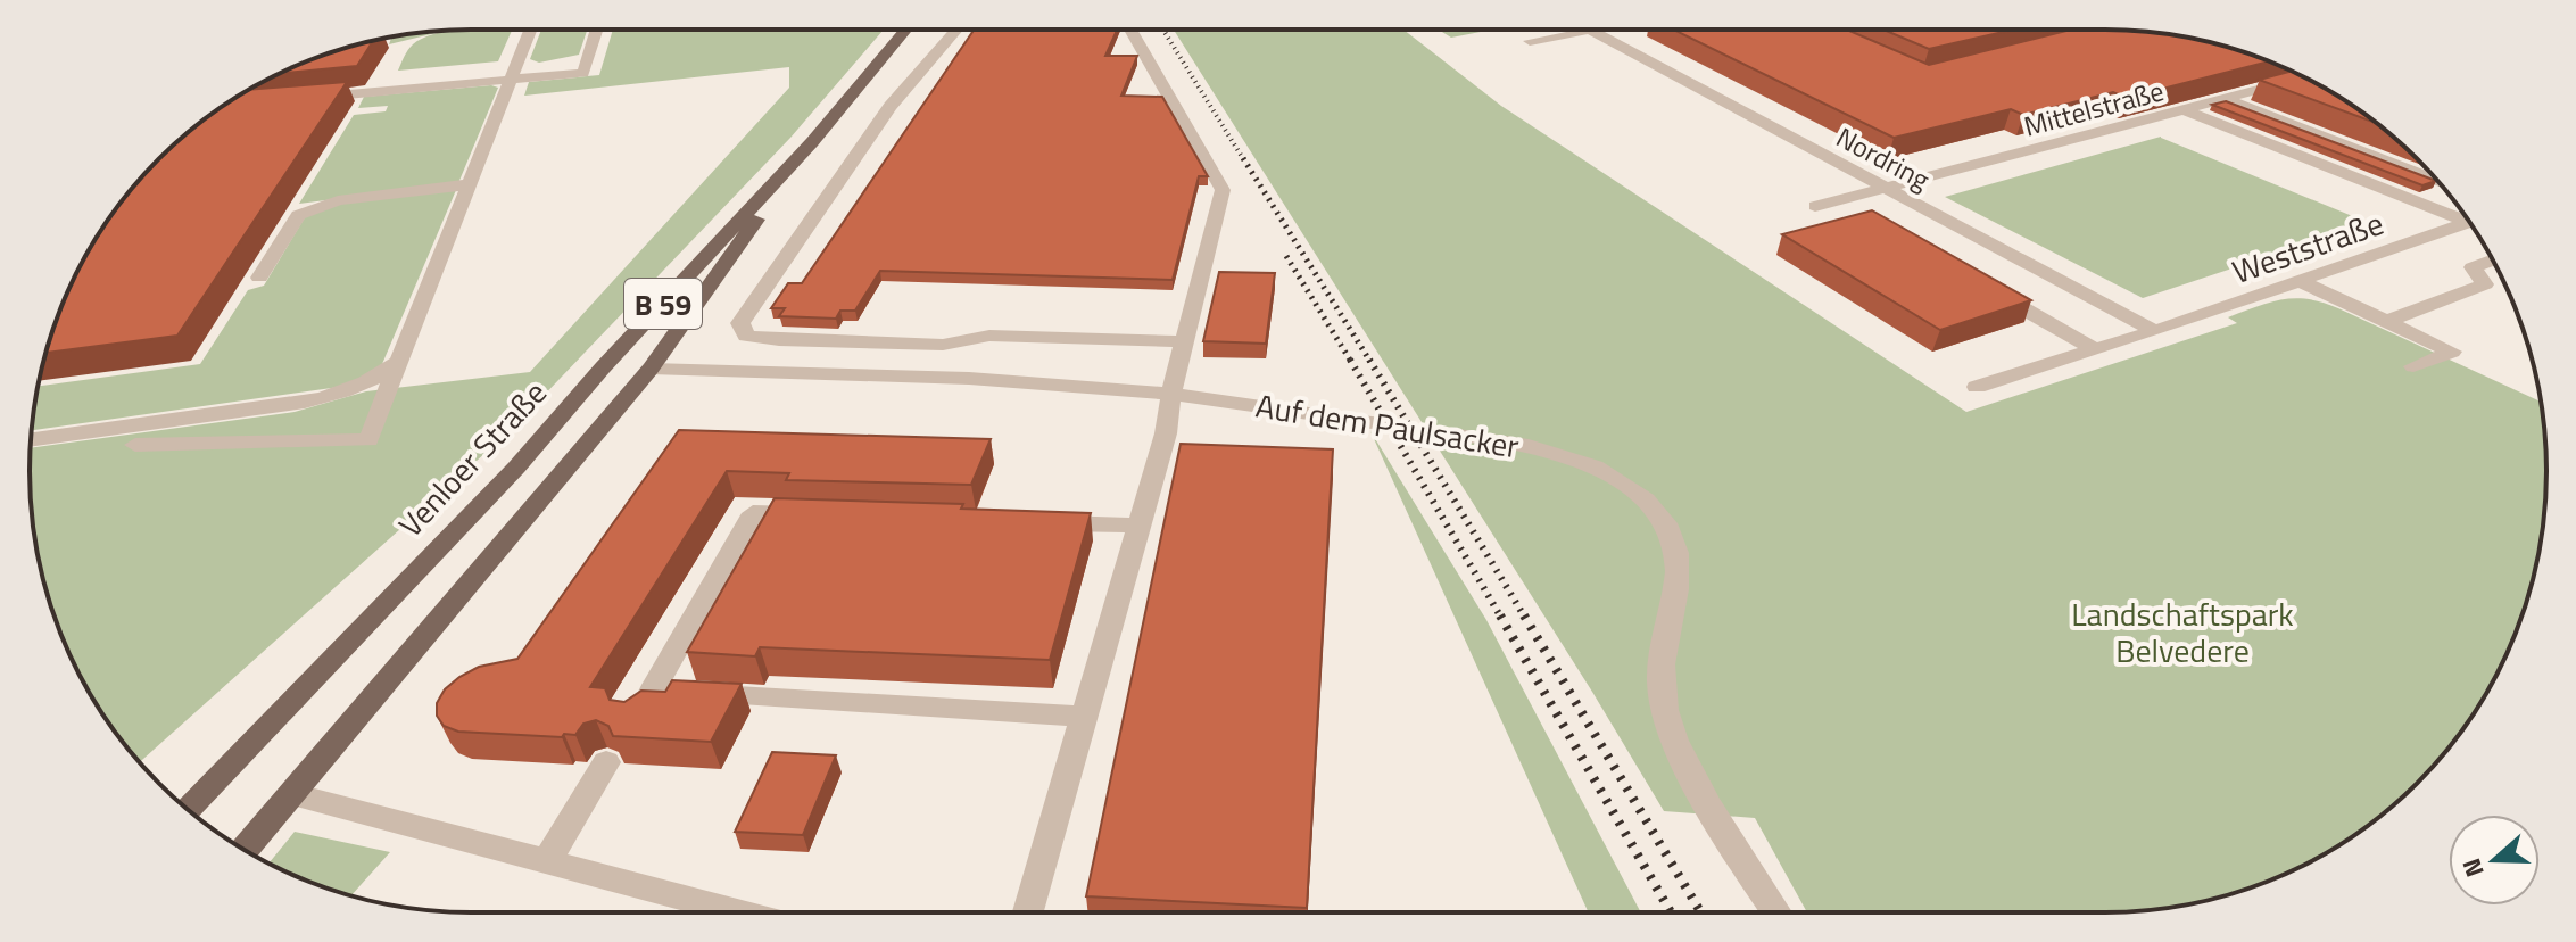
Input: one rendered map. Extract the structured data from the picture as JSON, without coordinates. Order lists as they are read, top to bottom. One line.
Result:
{"streets":{"main road":["B 59","Venloer Straße"],"street":["Mittelstraße","Nordring","Weststraße","Auf dem Paulsacker"]},"crossings":[["Mittelstraße","Nordring"],["Nordring","Weststraße"],["Auf dem Paulsacker","Venloer Straße"]],"parks":["Landschaftspark Belvedere"],"north":"left"}
